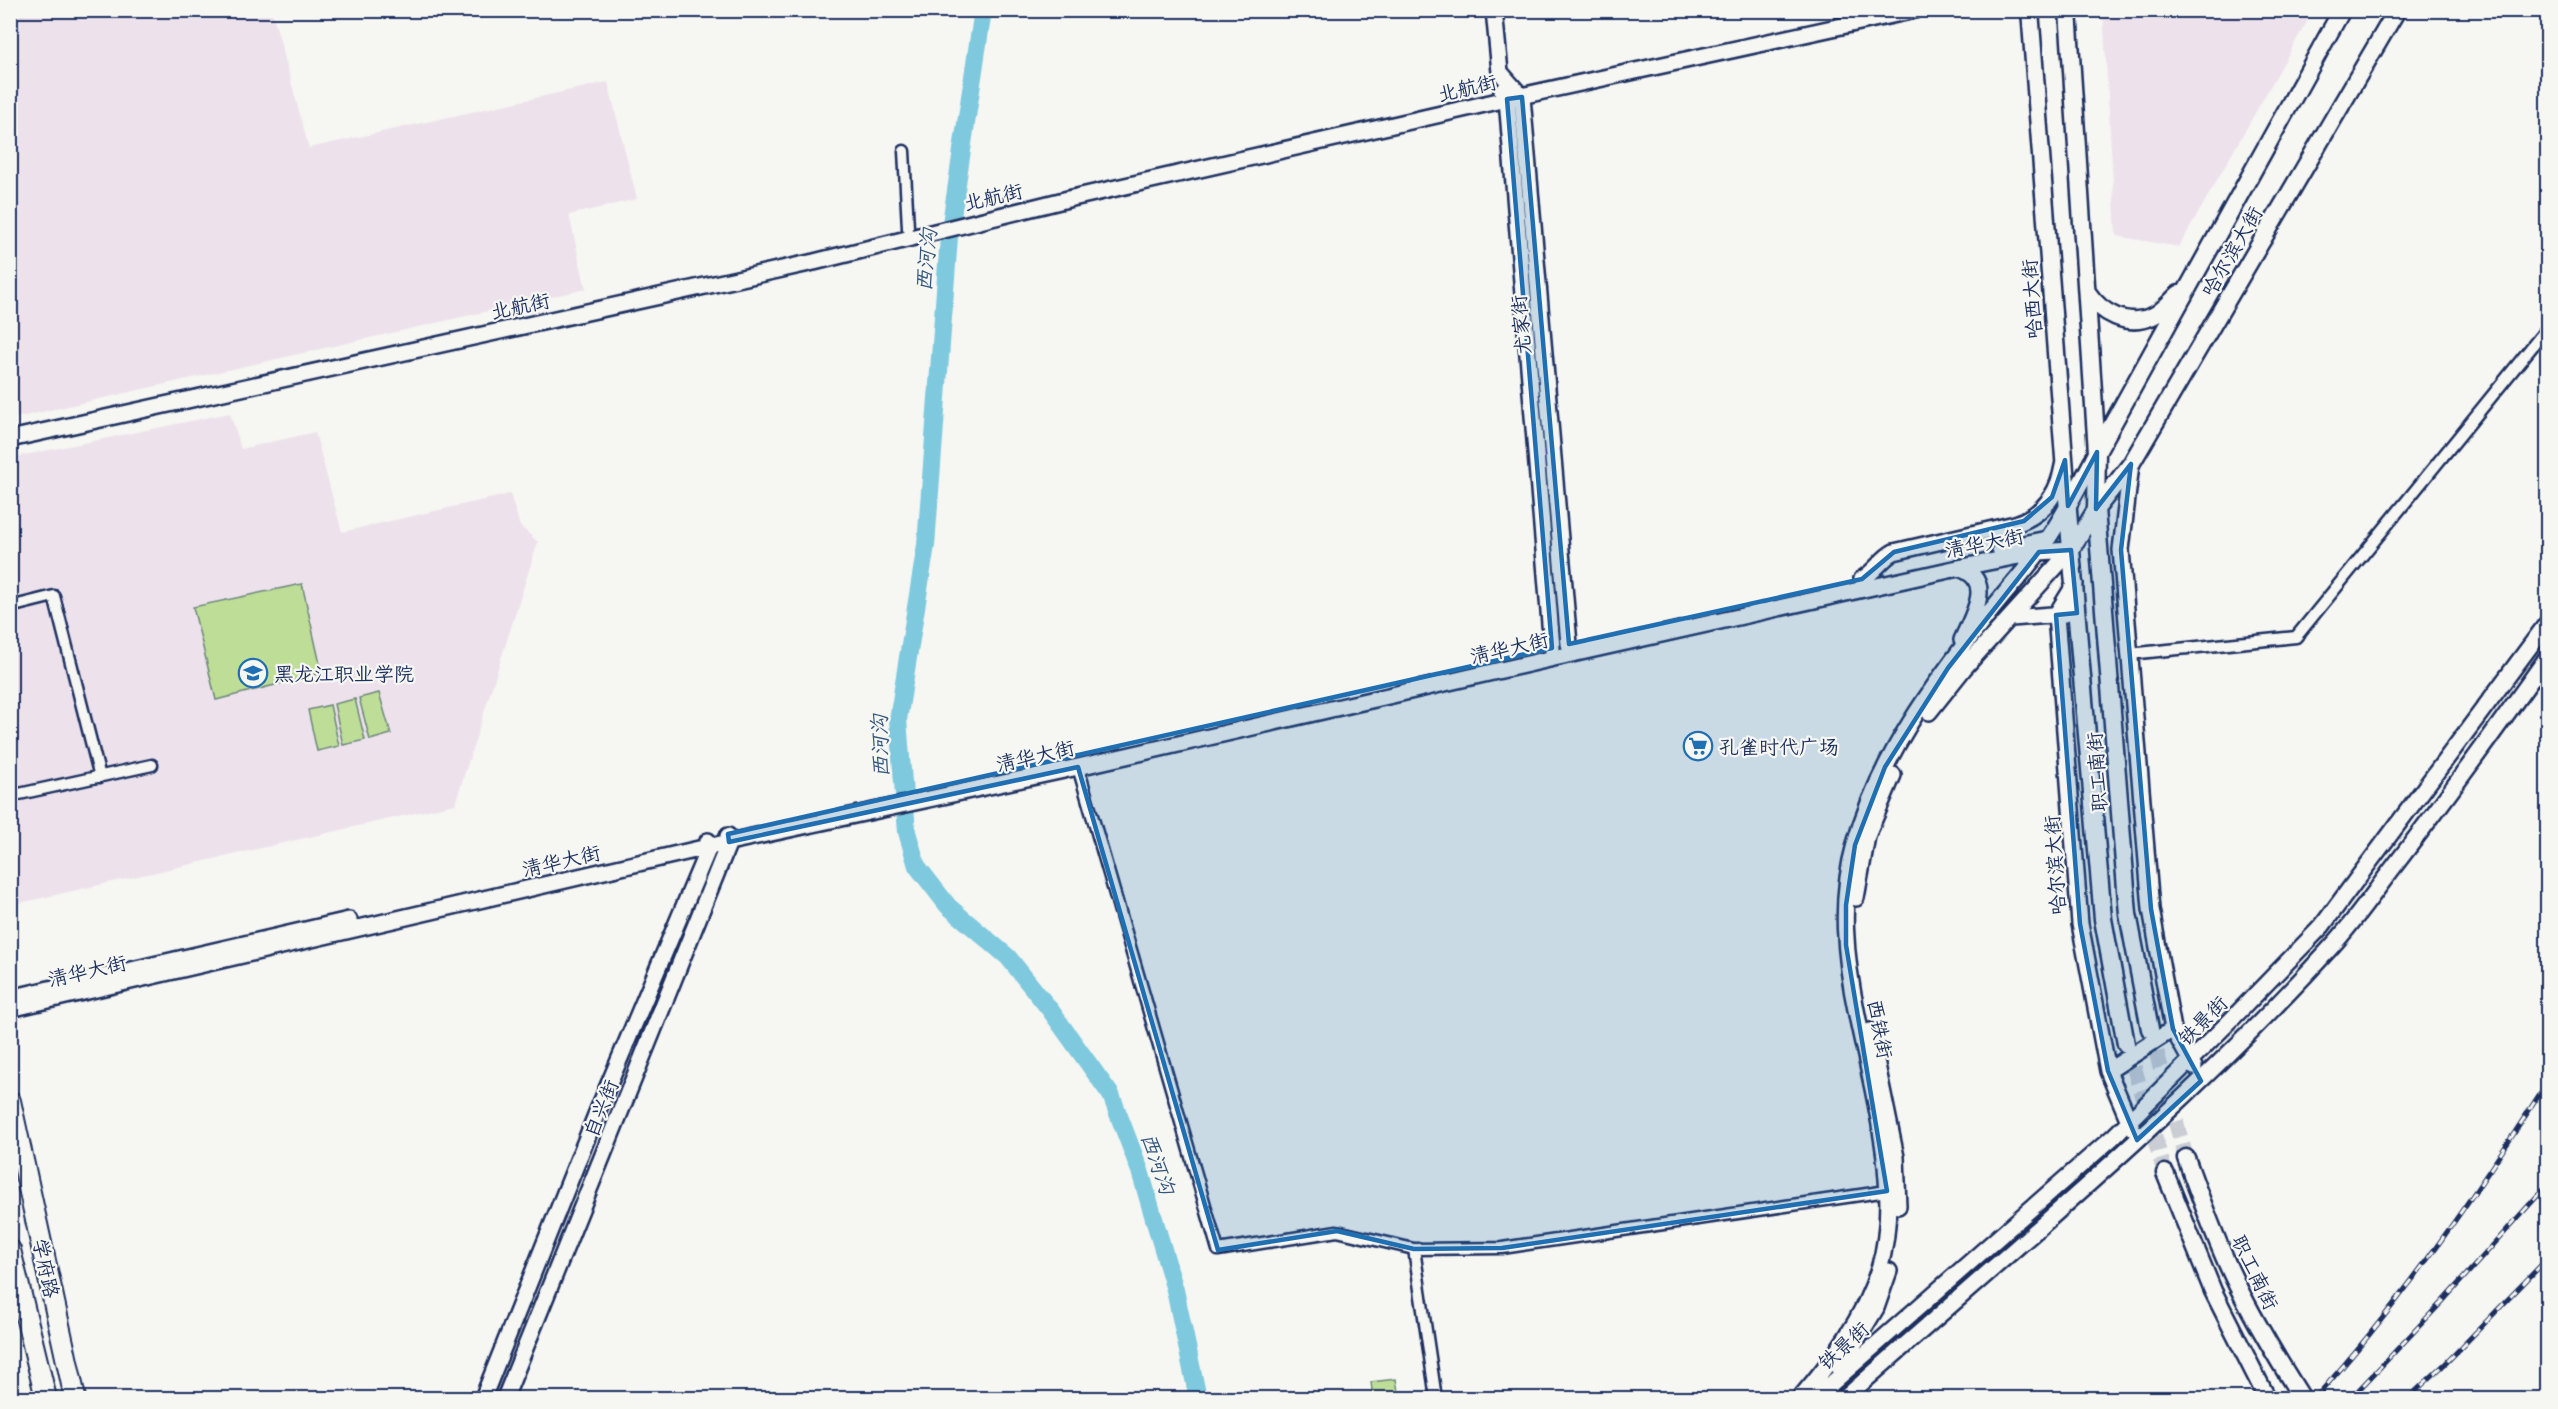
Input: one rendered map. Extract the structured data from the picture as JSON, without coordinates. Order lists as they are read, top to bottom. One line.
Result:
{"streets":{"highway":["学府路"],"main road":["北航街","哈尔滨大街","哈西大街","尤家街","清华大街","职工南街","铁景街","西铁街","自兴街"]},"crossings":[["北航街","尤家街"],["哈尔滨大街","职工南街"],["哈尔滨大街","铁景街"],["哈西大街","清华大街"],["哈西大街","职工南街"],["尤家街","清华大街"],["清华大街","自兴街"],["铁景街","西铁街"]],"water":["西河沟"],"places":{"school or university":["黑龙江职业学院"],"supermarket":["孔雀时代广场"]}}
